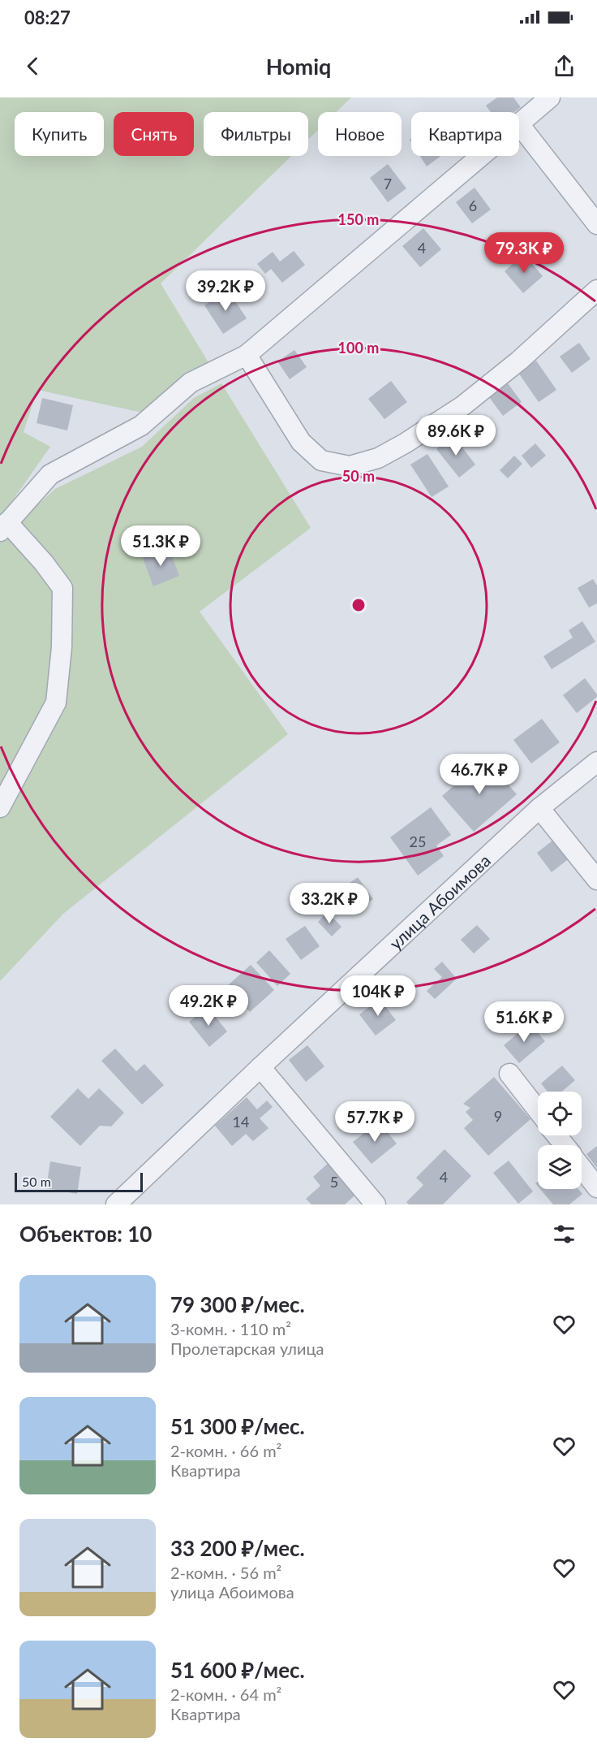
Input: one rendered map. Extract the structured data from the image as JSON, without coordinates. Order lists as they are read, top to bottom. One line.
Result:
{"streets":{"street":["улица Абоимова"]},"house_numbers":["7","6","4","25","9","14","4","5"],"scale_bar":"50 m","page":{"status":"08:27","header":"Homiq","chip":["Купить","Снять","Фильтры","Новое","Квартира"],"price":["79.3K ₽","39.2K ₽","89.6K ₽","51.3K ₽","46.7K ₽","33.2K ₽","104K ₽","49.2K ₽","51.6K ₽","57.7K ₽"],"scale":"50 m","heading":"Объектов: 10","list":[{"name":"79 300 ₽/мес.","note":"3-комн. · 110 m² · Пролетарская улица"},{"name":"51 300 ₽/мес.","note":"2-комн. · 66 m² · Квартира"},{"name":"33 200 ₽/мес.","note":"2-комн. · 56 m² · улица Абоимова"},{"name":"51 600 ₽/мес.","note":"2-комн. · 64 m² · Квартира"}]},"rings":["150 m","100 m","50 m"]}
